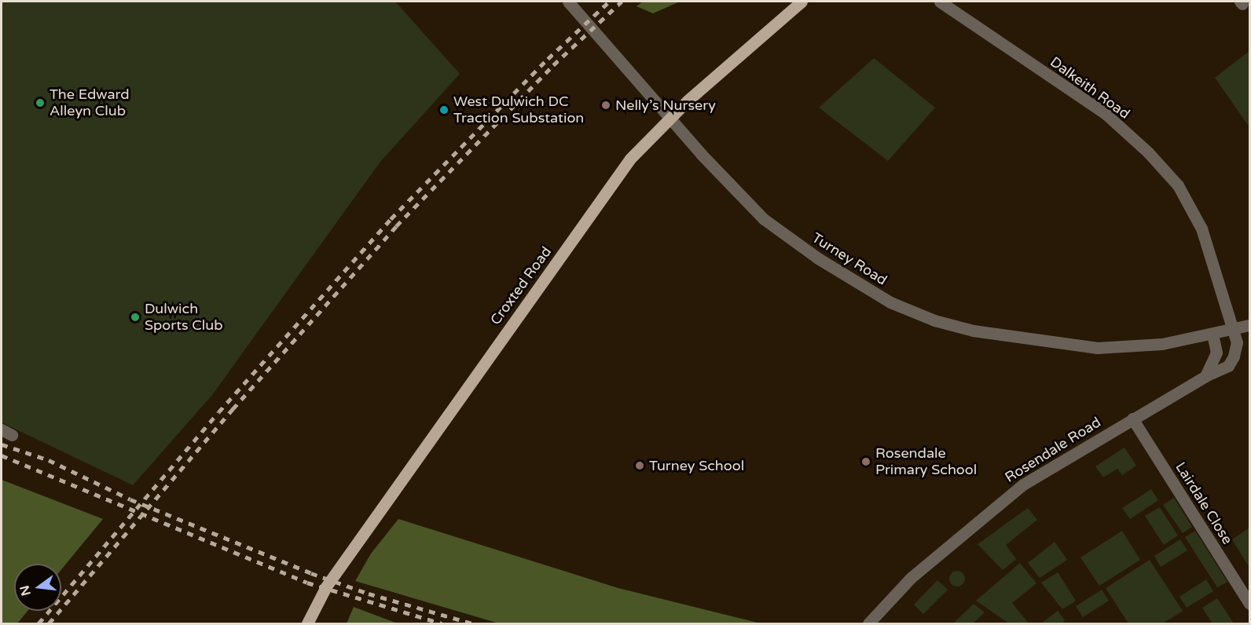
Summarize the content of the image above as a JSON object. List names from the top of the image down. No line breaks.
{"streets":{"main road":["Croxted Road"],"street":["Dalkeith Road","Turney Road","Rosendale Road","Lairdale Close"]},"crossings":[["Dalkeith Road","Rosendale Road"],["Turney Road","Croxted Road"],["Rosendale Road","Lairdale Close"]],"places":["The Edward Alleyn Club","Nelly’s Nursery","West Dulwich DC Traction Substation","Dulwich Sports Club","Rosendale Primary School","Turney School"],"north":"left"}
